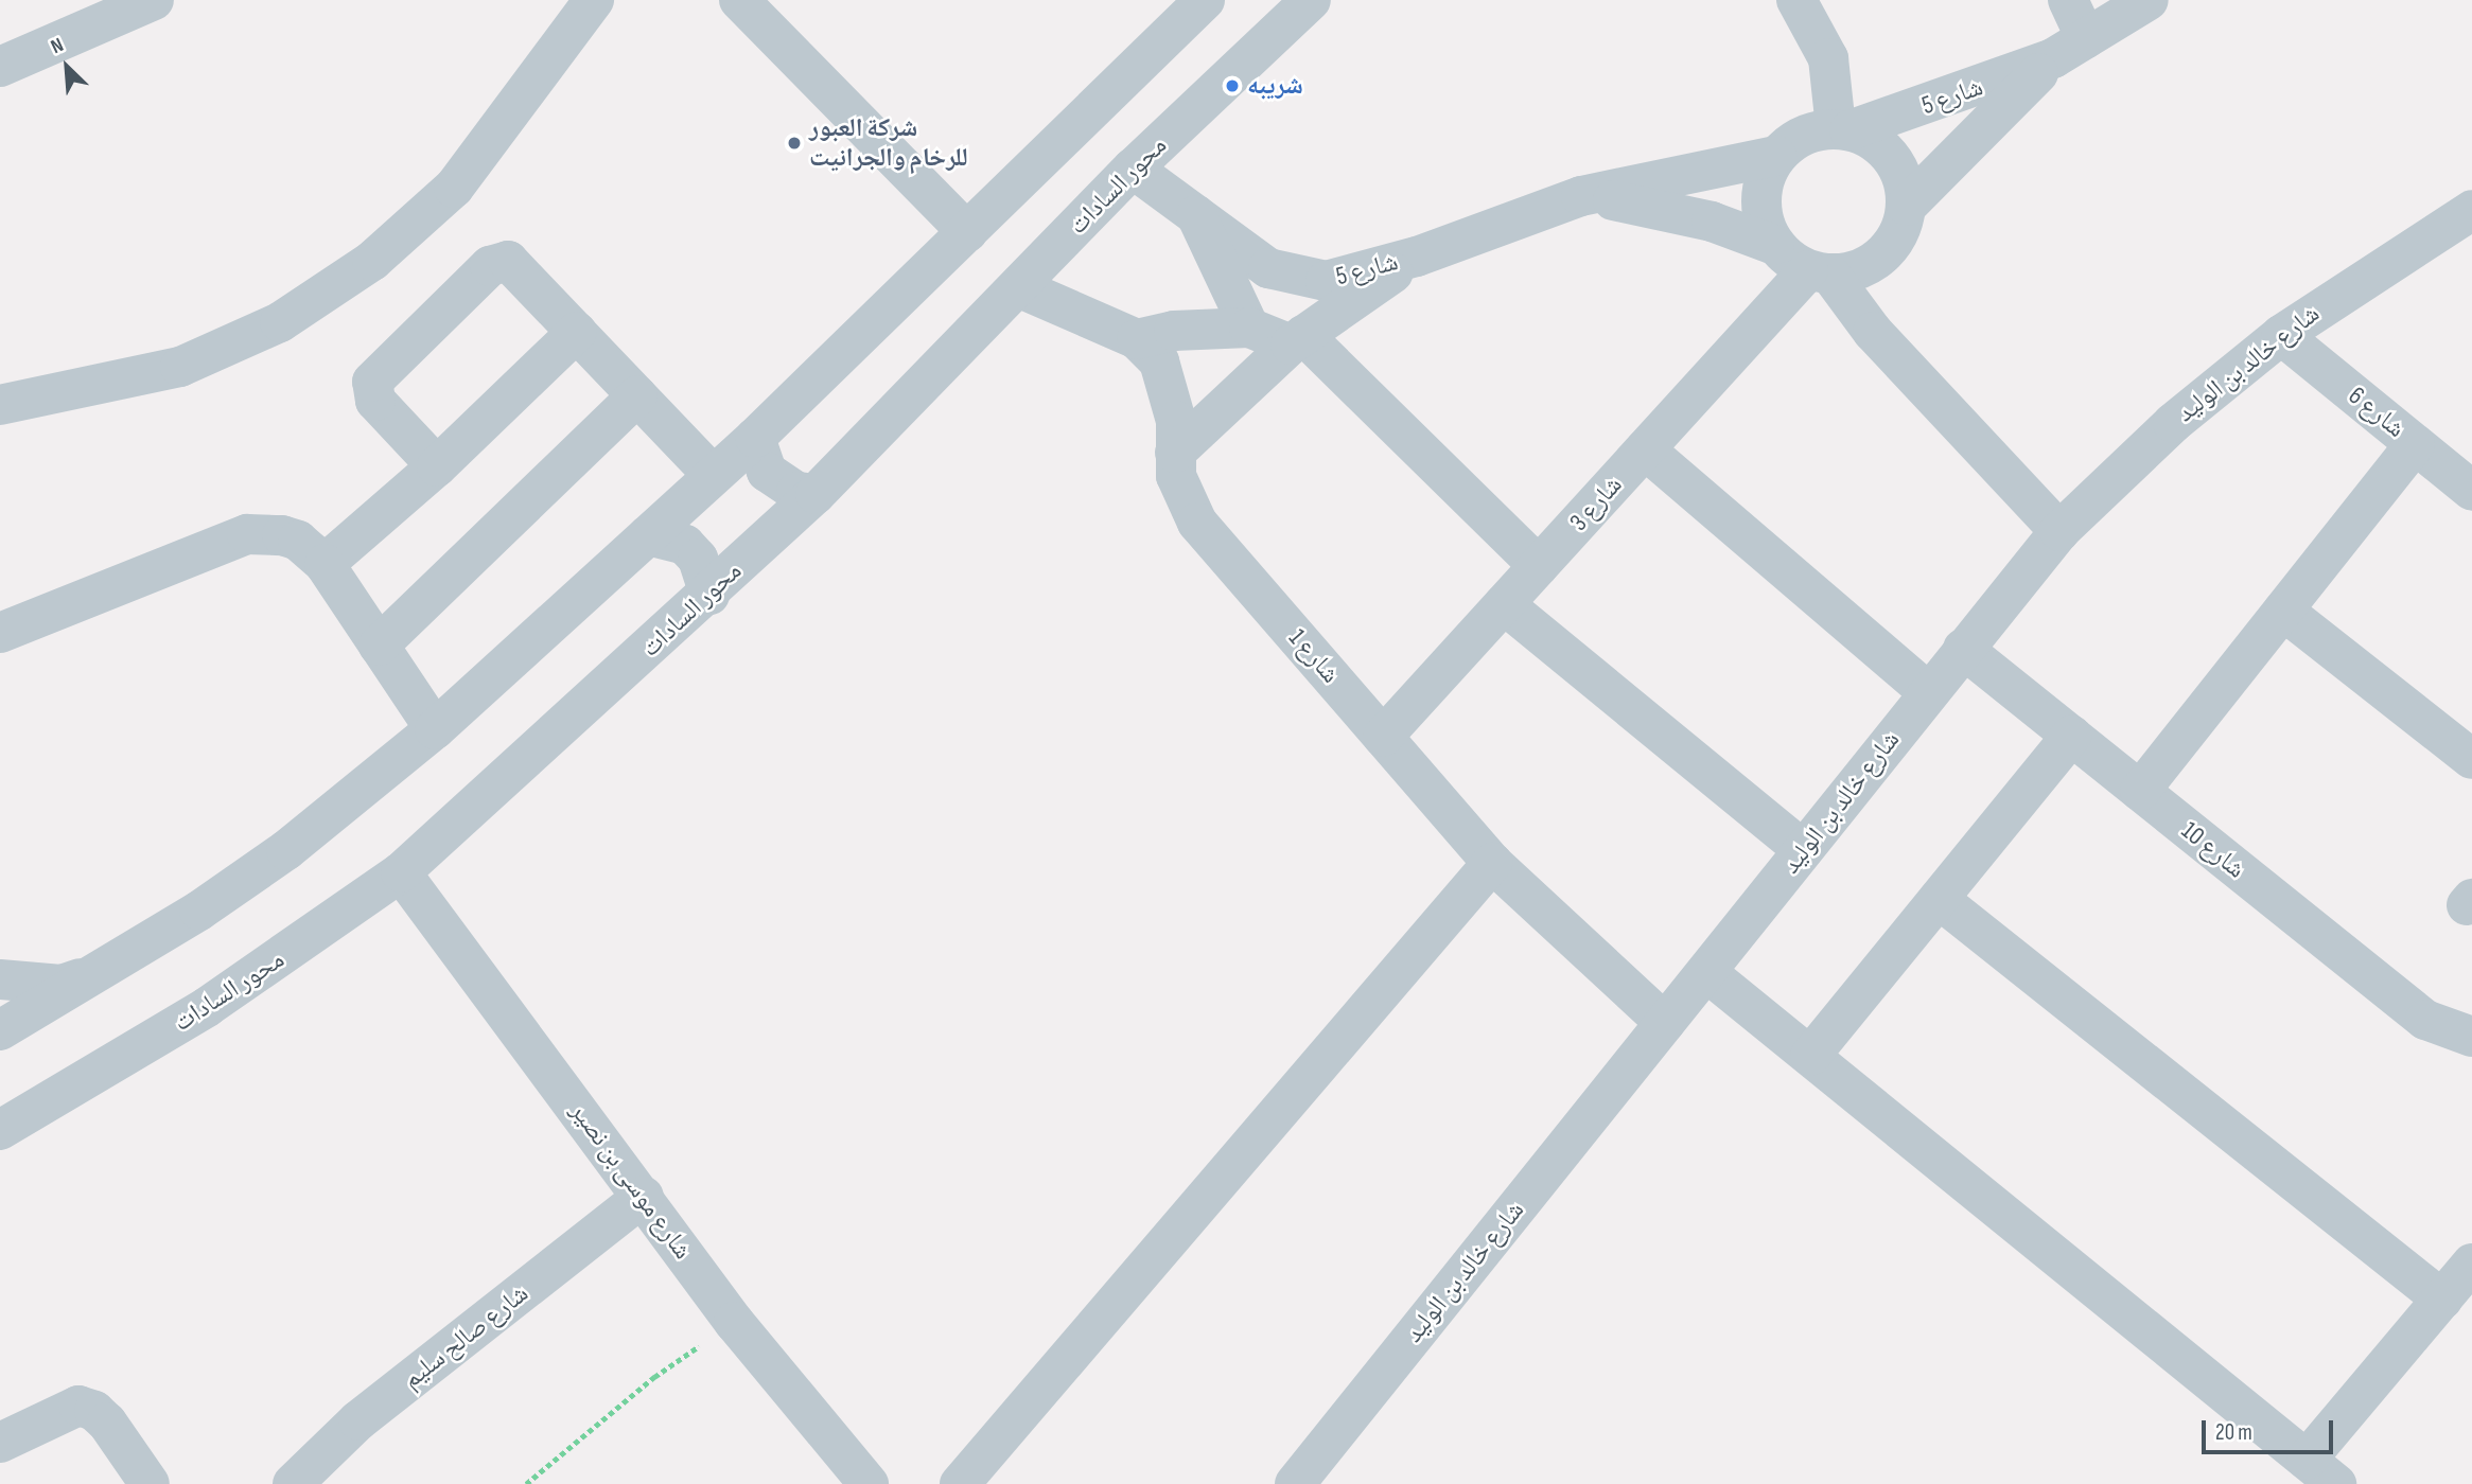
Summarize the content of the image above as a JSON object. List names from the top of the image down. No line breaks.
{"streets":{"street":["شارع 5","محور السادات","شارع خالد بن الوليد","شارع 6","شارع 3","شارع 1","شارع 10","شارع موسى بن نصير","شارع صالح سليم"]},"crossings":[["شارع 5","محور السادات"],["شارع 5","شارع 3"],["محور السادات","شارع 1"],["محور السادات","شارع موسى بن نصير"],["شارع خالد بن الوليد","شارع 6"],["شارع خالد بن الوليد","شارع 1"],["شارع خالد بن الوليد","شارع 10"],["شارع 3","شارع 1"],["شارع موسى بن نصير","شارع صالح سليم"]],"places":["شريبه","شركة العبور للرخام والجرانيت"],"scale_bar":"20 m","north":"top left"}
